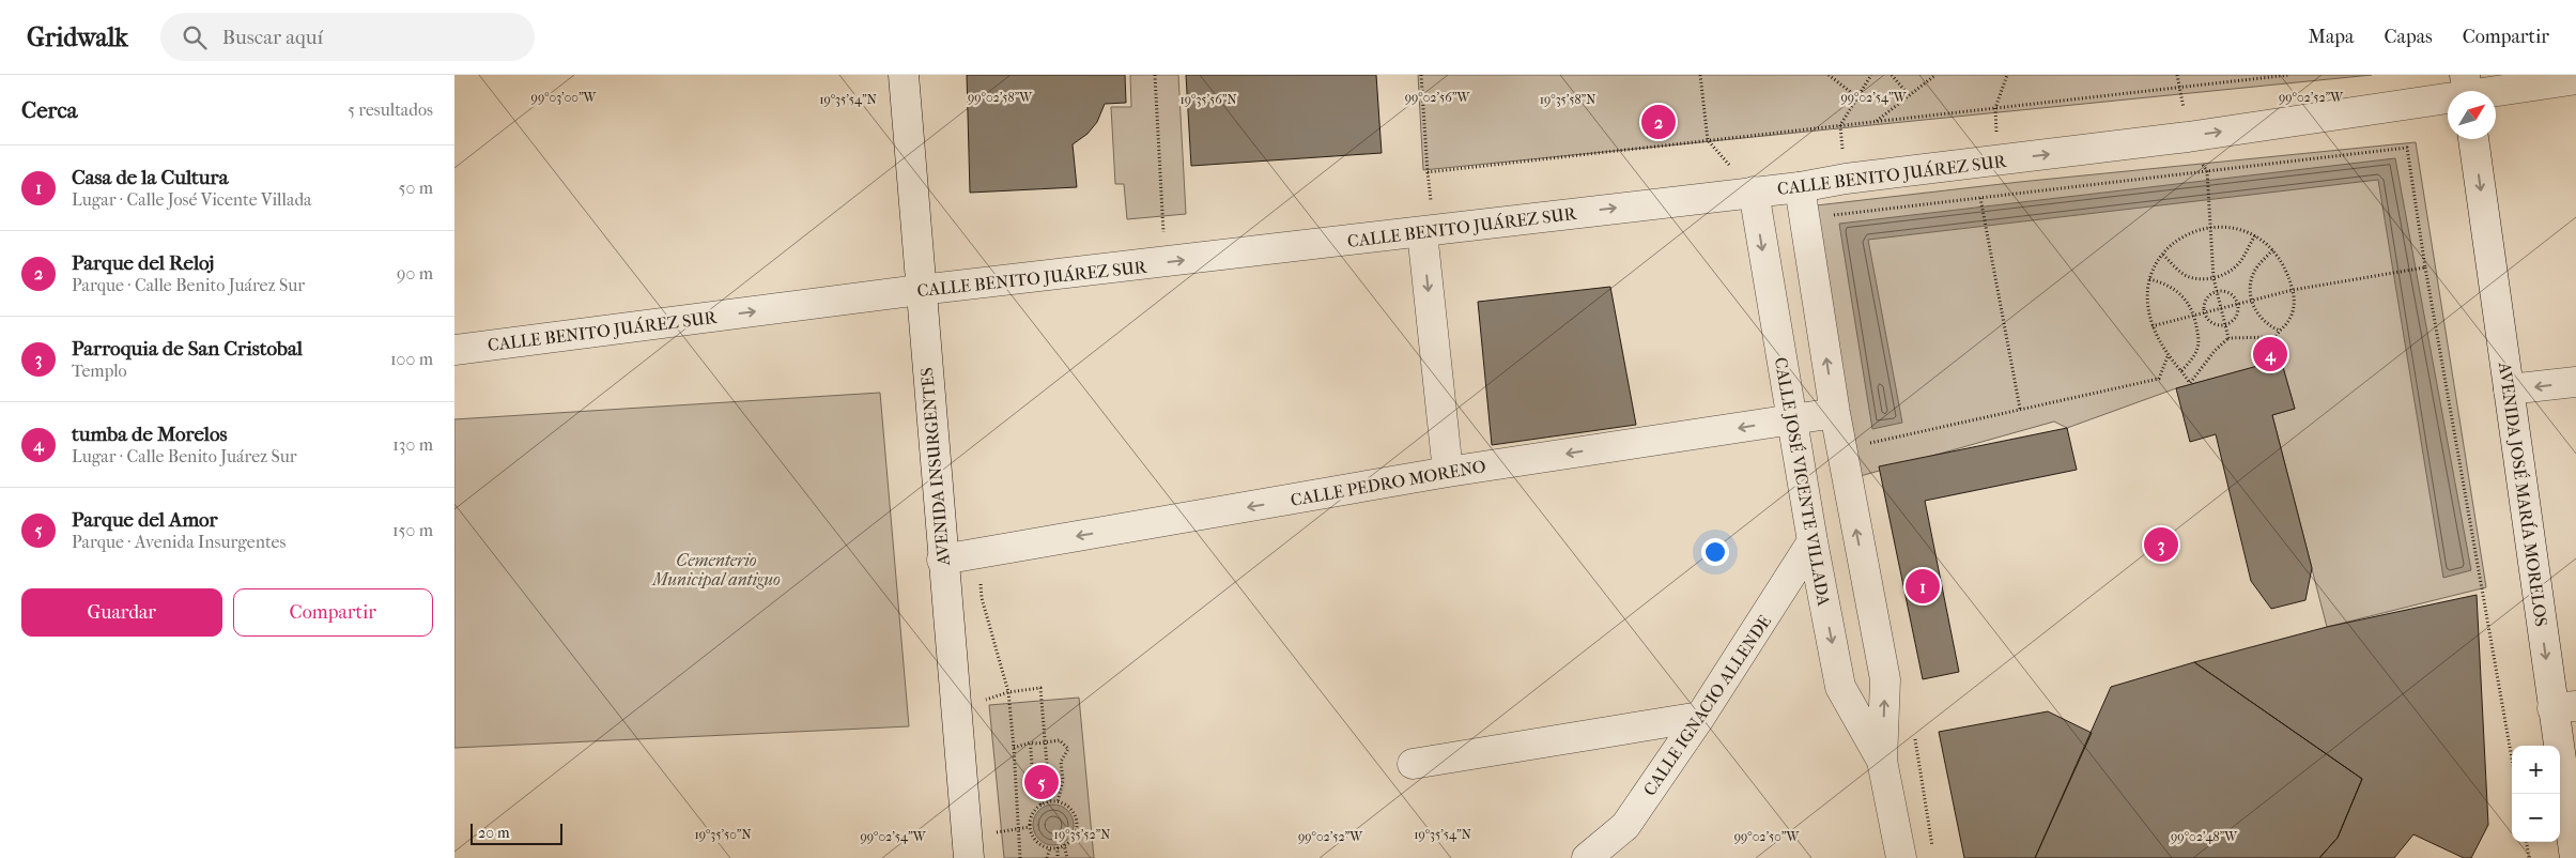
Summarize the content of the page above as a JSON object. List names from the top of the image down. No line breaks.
{"streets":{"street":["CALLE BENITO JUÁREZ SUR","AVENIDA INSURGENTES","CALLE JOSÉ VICENTE VILLADA","CALLE PEDRO MORENO","AVENIDA JOSÉ MARÍA MORELOS","CALLE IGNACIO ALLENDE"]},"crossings":[["CALLE BENITO JUÁREZ SUR","AVENIDA INSURGENTES"],["CALLE BENITO JUÁREZ SUR","CALLE JOSÉ VICENTE VILLADA"],["AVENIDA INSURGENTES","CALLE PEDRO MORENO"],["CALLE JOSÉ VICENTE VILLADA","CALLE PEDRO MORENO"],["CALLE JOSÉ VICENTE VILLADA","CALLE IGNACIO ALLENDE"]],"one_way":["CALLE BENITO JUÁREZ SUR","CALLE PEDRO MORENO","AVENIDA JOSÉ MARÍA MORELOS"],"parks":["Cementerio Municipal antiguo"],"scale_bar":"20 m","north":"top right","page":{"header":"Gridwalk","search":"Buscar aquí","nav":["Mapa","Capas","Compartir"],"heading":["Cerca","5 resultados"],"pins":["2","4","3","1","5"],"list":[{"mark":"1","name":"Casa de la Cultura","note":"Lugar · Calle José Vicente Villada","value":"50 m"},{"mark":"2","name":"Parque del Reloj","note":"Parque · Calle Benito Juárez Sur","value":"90 m"},{"mark":"3","name":"Parroquia de San Cristobal","note":"Templo","value":"100 m"},{"mark":"4","name":"tumba de Morelos","note":"Lugar · Calle Benito Juárez Sur","value":"130 m"},{"mark":"5","name":"Parque del Amor","note":"Parque · Avenida Insurgentes","value":"150 m"}],"buttons":["Guardar","Compartir"],"map_buttons":["+","−"],"scale":"20 m"},"coordinates":["99°03'00\"W","99°02'58\"W","99°02'56\"W","99°02'54\"W","99°02'52\"W","19°35'54\"N","19°35'56\"N","19°35'58\"N","19°35'50\"N","19°35'52\"N","99°02'50\"W","99°02'48\"W"]}
